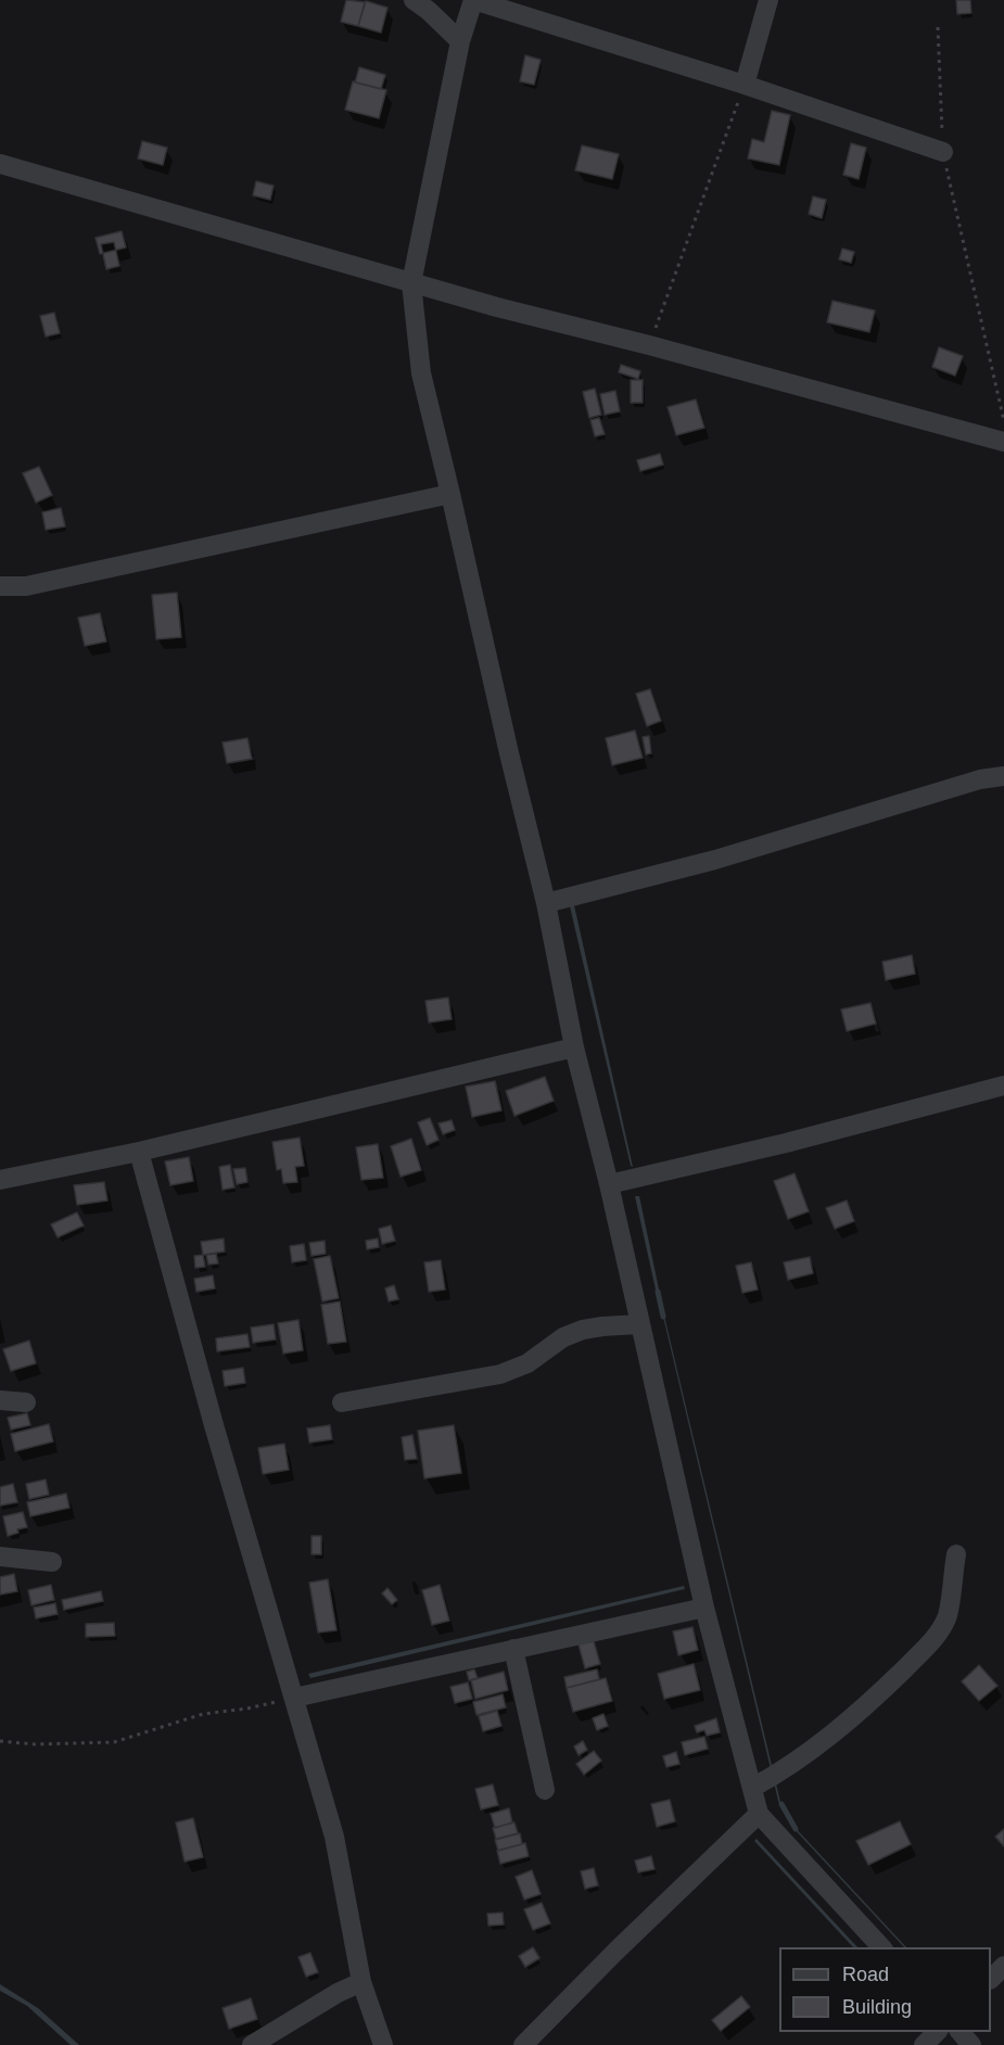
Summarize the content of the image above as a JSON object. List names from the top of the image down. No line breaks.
{"legend":["Road","Building"]}
